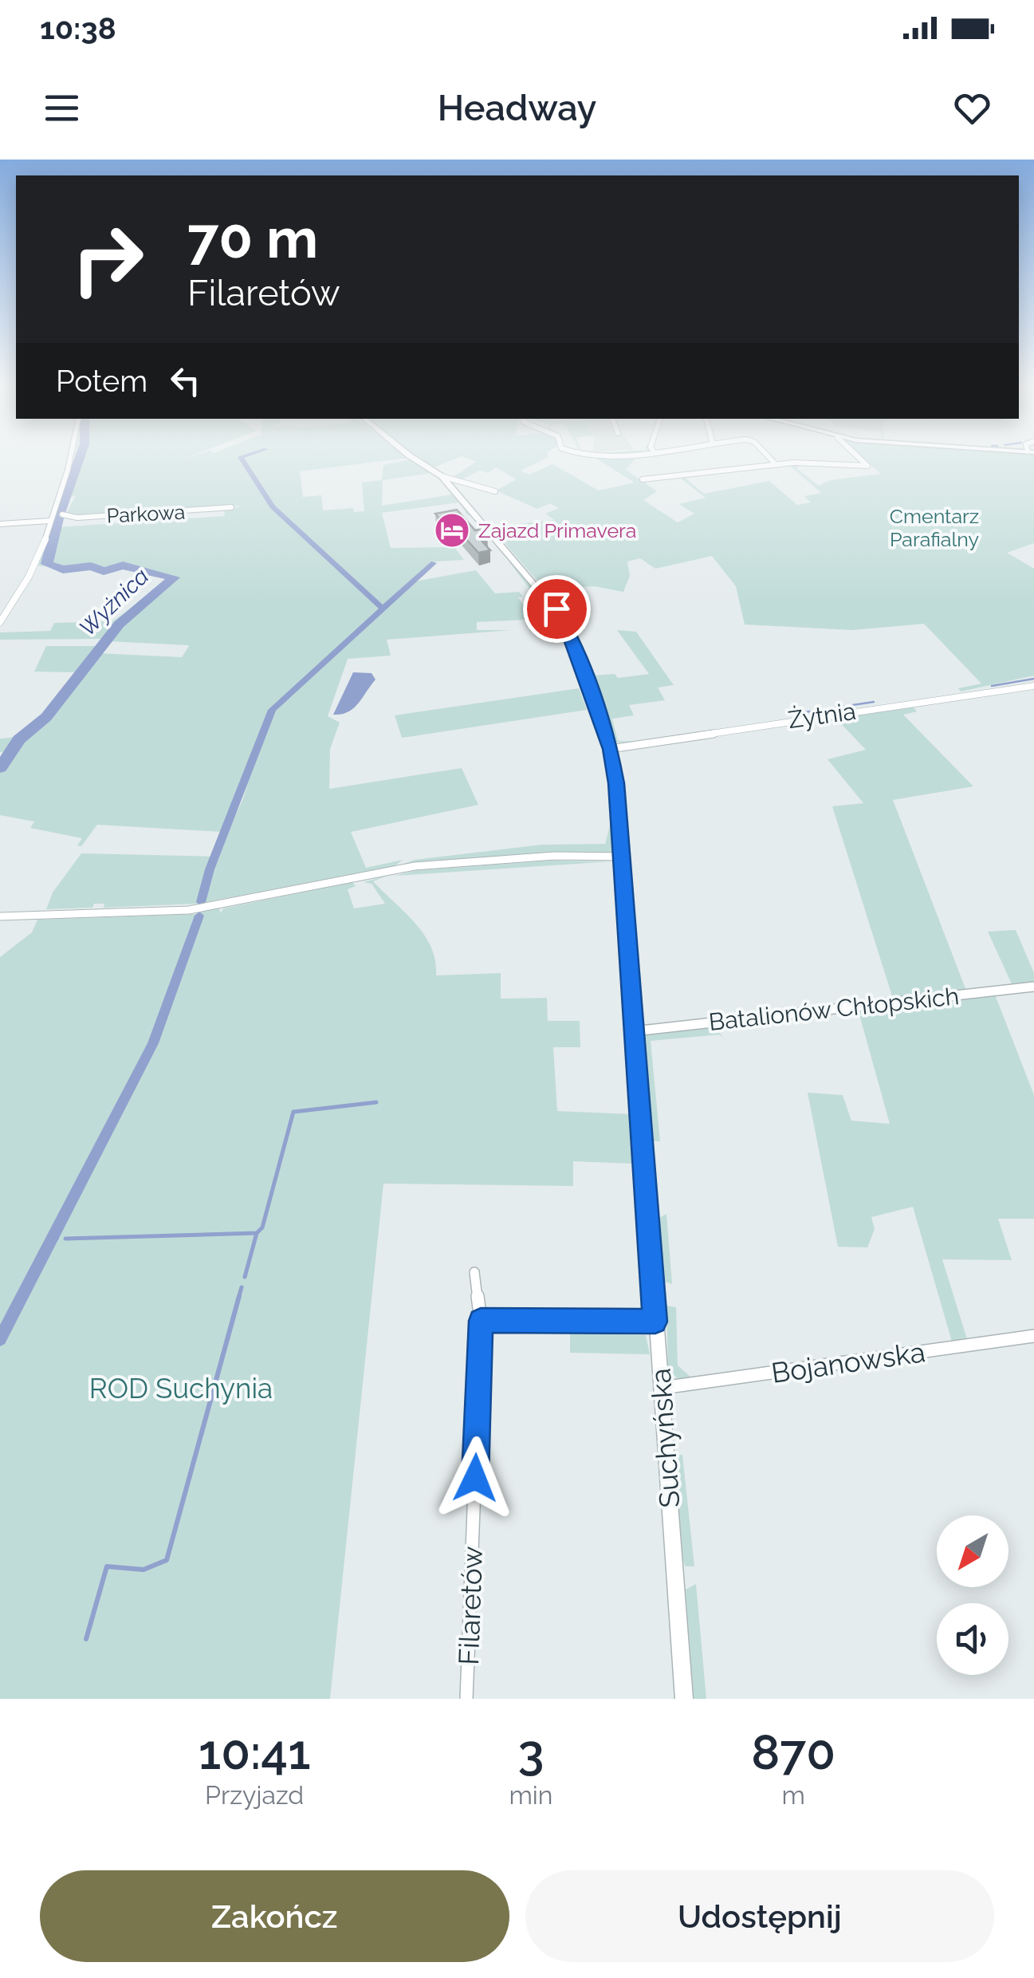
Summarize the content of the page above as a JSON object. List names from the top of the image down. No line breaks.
{"streets":{"street":["Parkowa","Żytnia","Batalionów Chłopskich","Bojanowska","Suchyńska","Filaretów"]},"crossings":[["Żytnia","Suchyńska"],["Batalionów Chłopskich","Suchyńska"],["Bojanowska","Suchyńska"]],"water":["Wyżnica"],"parks":["Cmentarz Parafialny","ROD Suchynia"],"places":{"hotel":["Zajazd Primavera"]},"north":"bottom left","page":{"status":"10:38","header":"Headway","turn":["70 m","Filaretów"],"then":"Potem","eta":["10:41","Przyjazd","3","min","870","m"],"buttons":["Zakończ","Udostępnij"]}}
